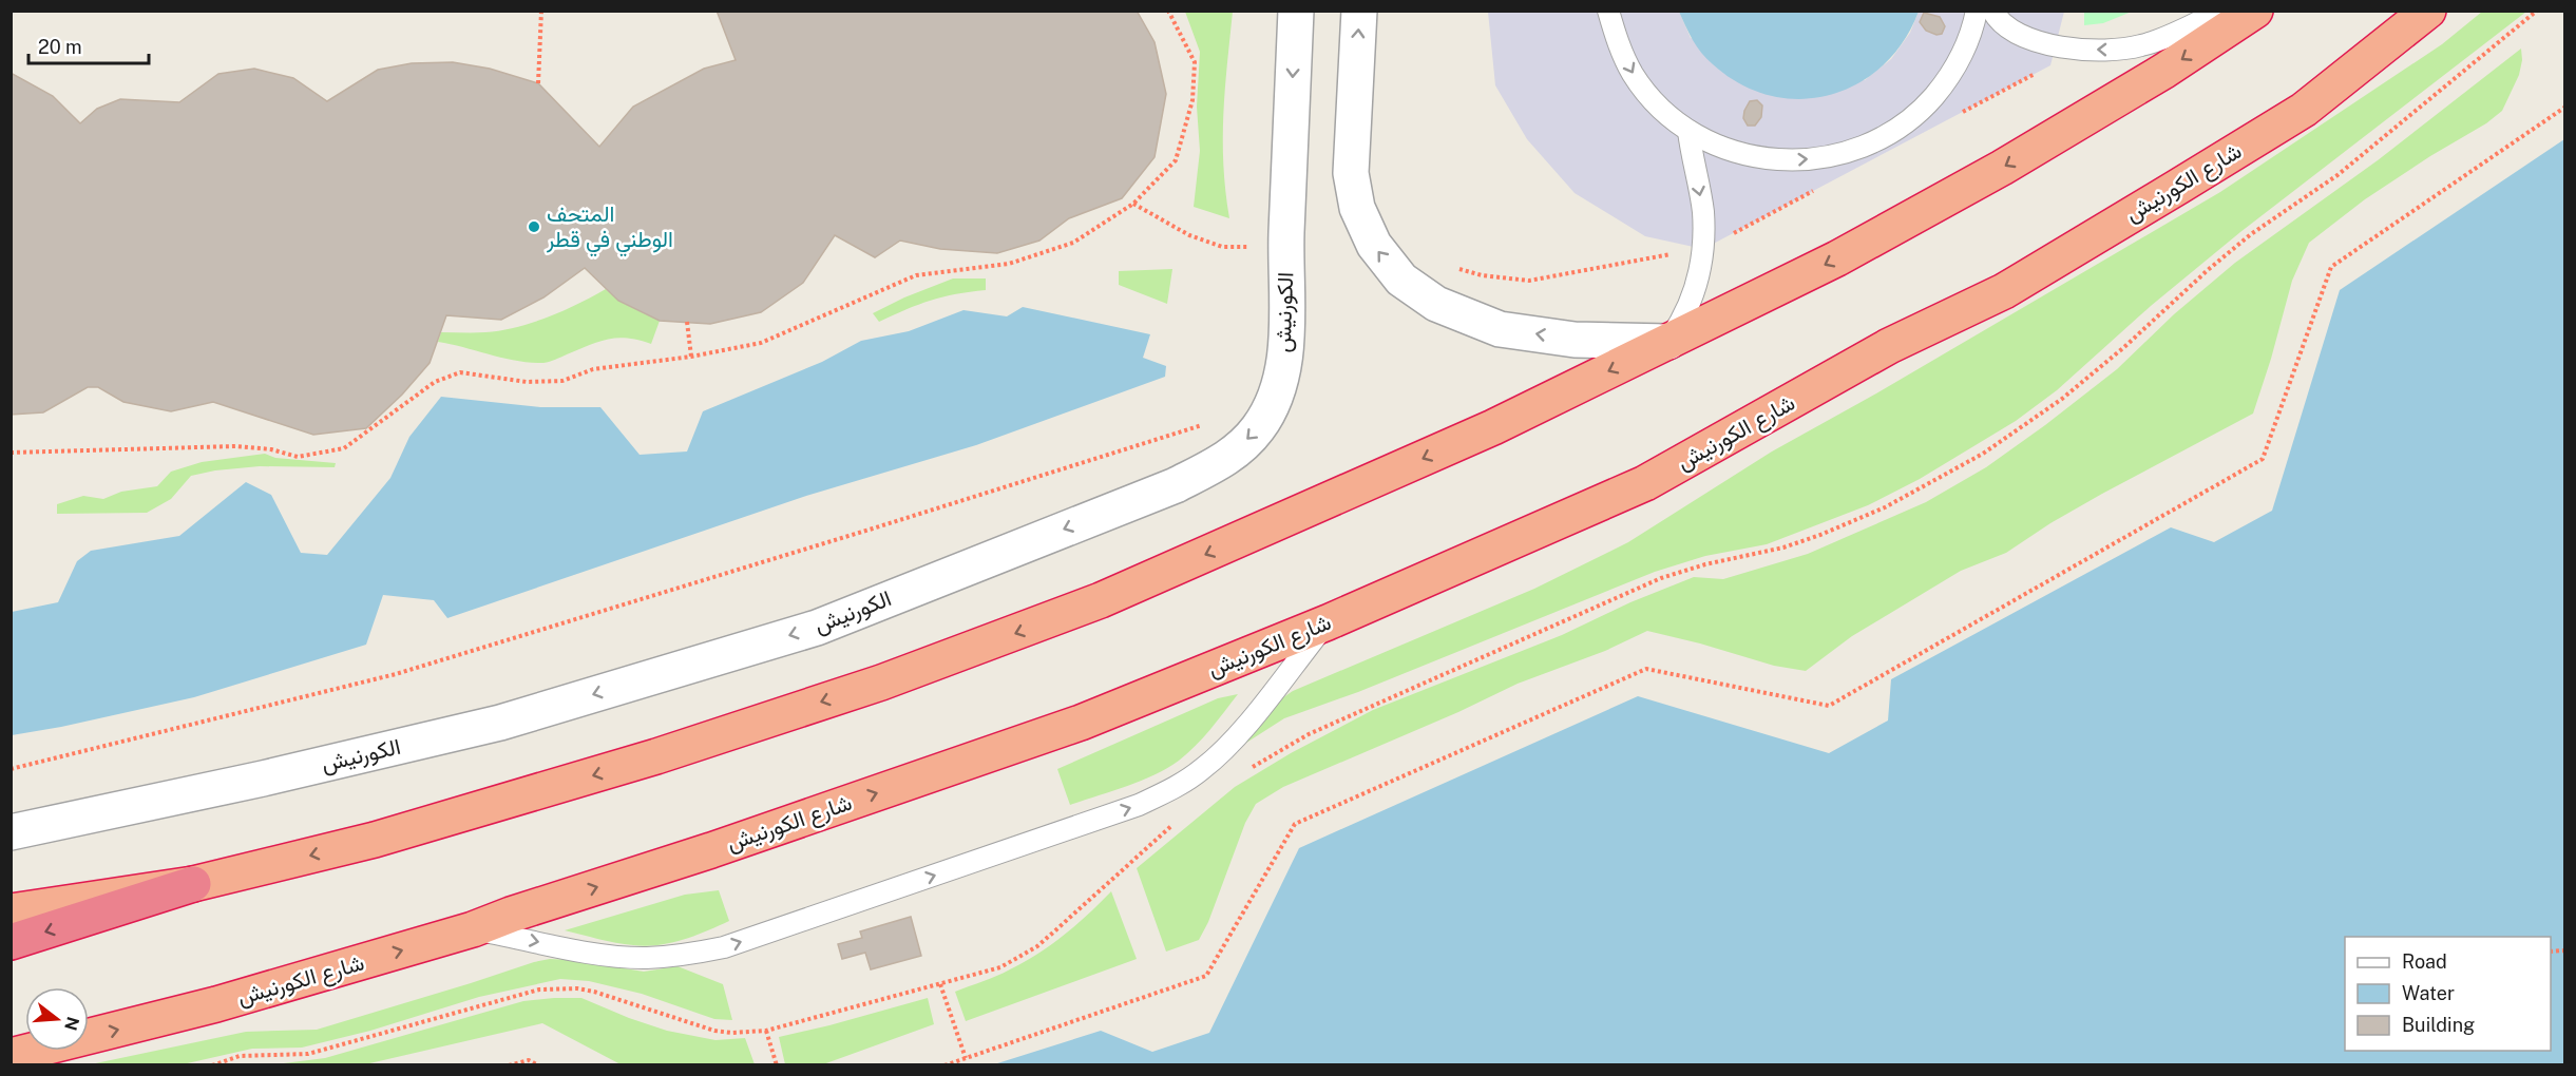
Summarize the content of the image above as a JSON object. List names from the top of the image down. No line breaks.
{"streets":{"highway":["شارع الكورنيش"],"street":["الكورنيش"]},"one_way":["الكورنيش"],"places":["المتحف الوطني في قطر"],"legend":["Road","Water","Building"],"scale_bar":"20 m","north":"right"}
